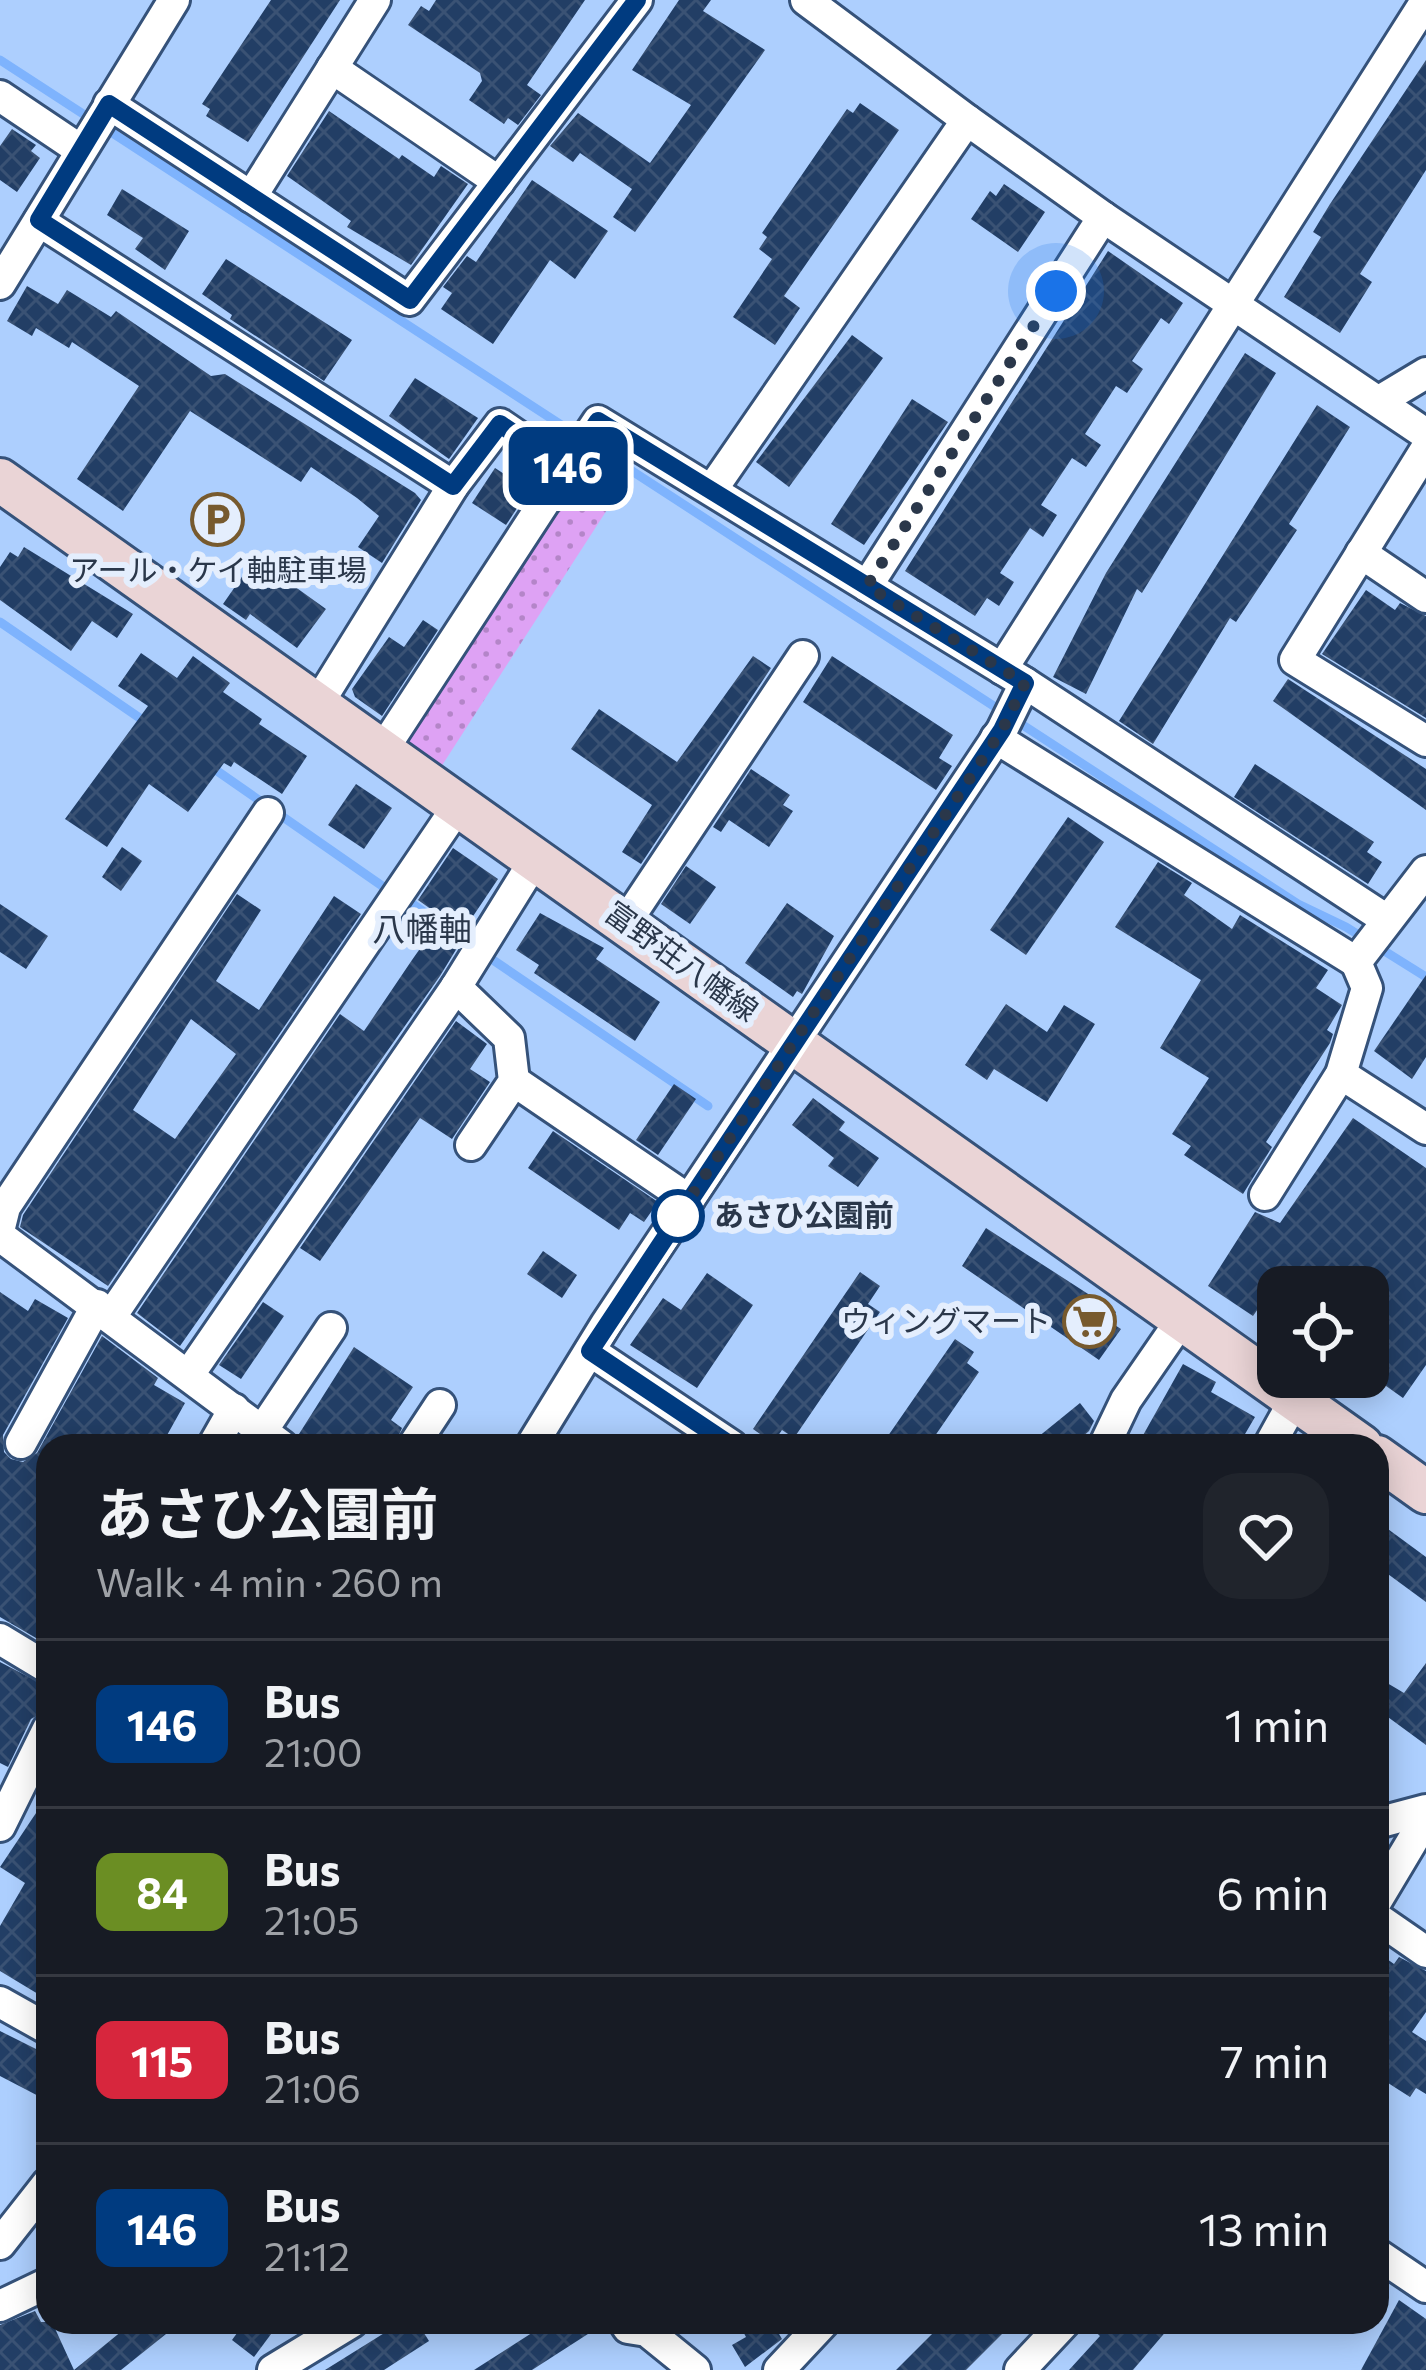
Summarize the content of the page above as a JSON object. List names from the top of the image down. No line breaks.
{"streets":{"main road":["富野荘八幡線"]},"districts":["八幡軸"],"places":{"parking":["アール・ケイ軸駐車場"],"other":["あさひ公園前"],"supermarket":["ウィングマート"]},"lines":["bus line 146"],"page":{"on_map":"146","heading":["あさひ公園前","Walk · 4 min · 260 m"],"list":[{"mark":"146","name":"Bus","note":"21:00","value":"1 min"},{"mark":"84","name":"Bus","note":"21:05","value":"6 min"},{"mark":"115","name":"Bus","note":"21:06","value":"7 min"},{"mark":"146","name":"Bus","note":"21:12","value":"13 min"}]}}
